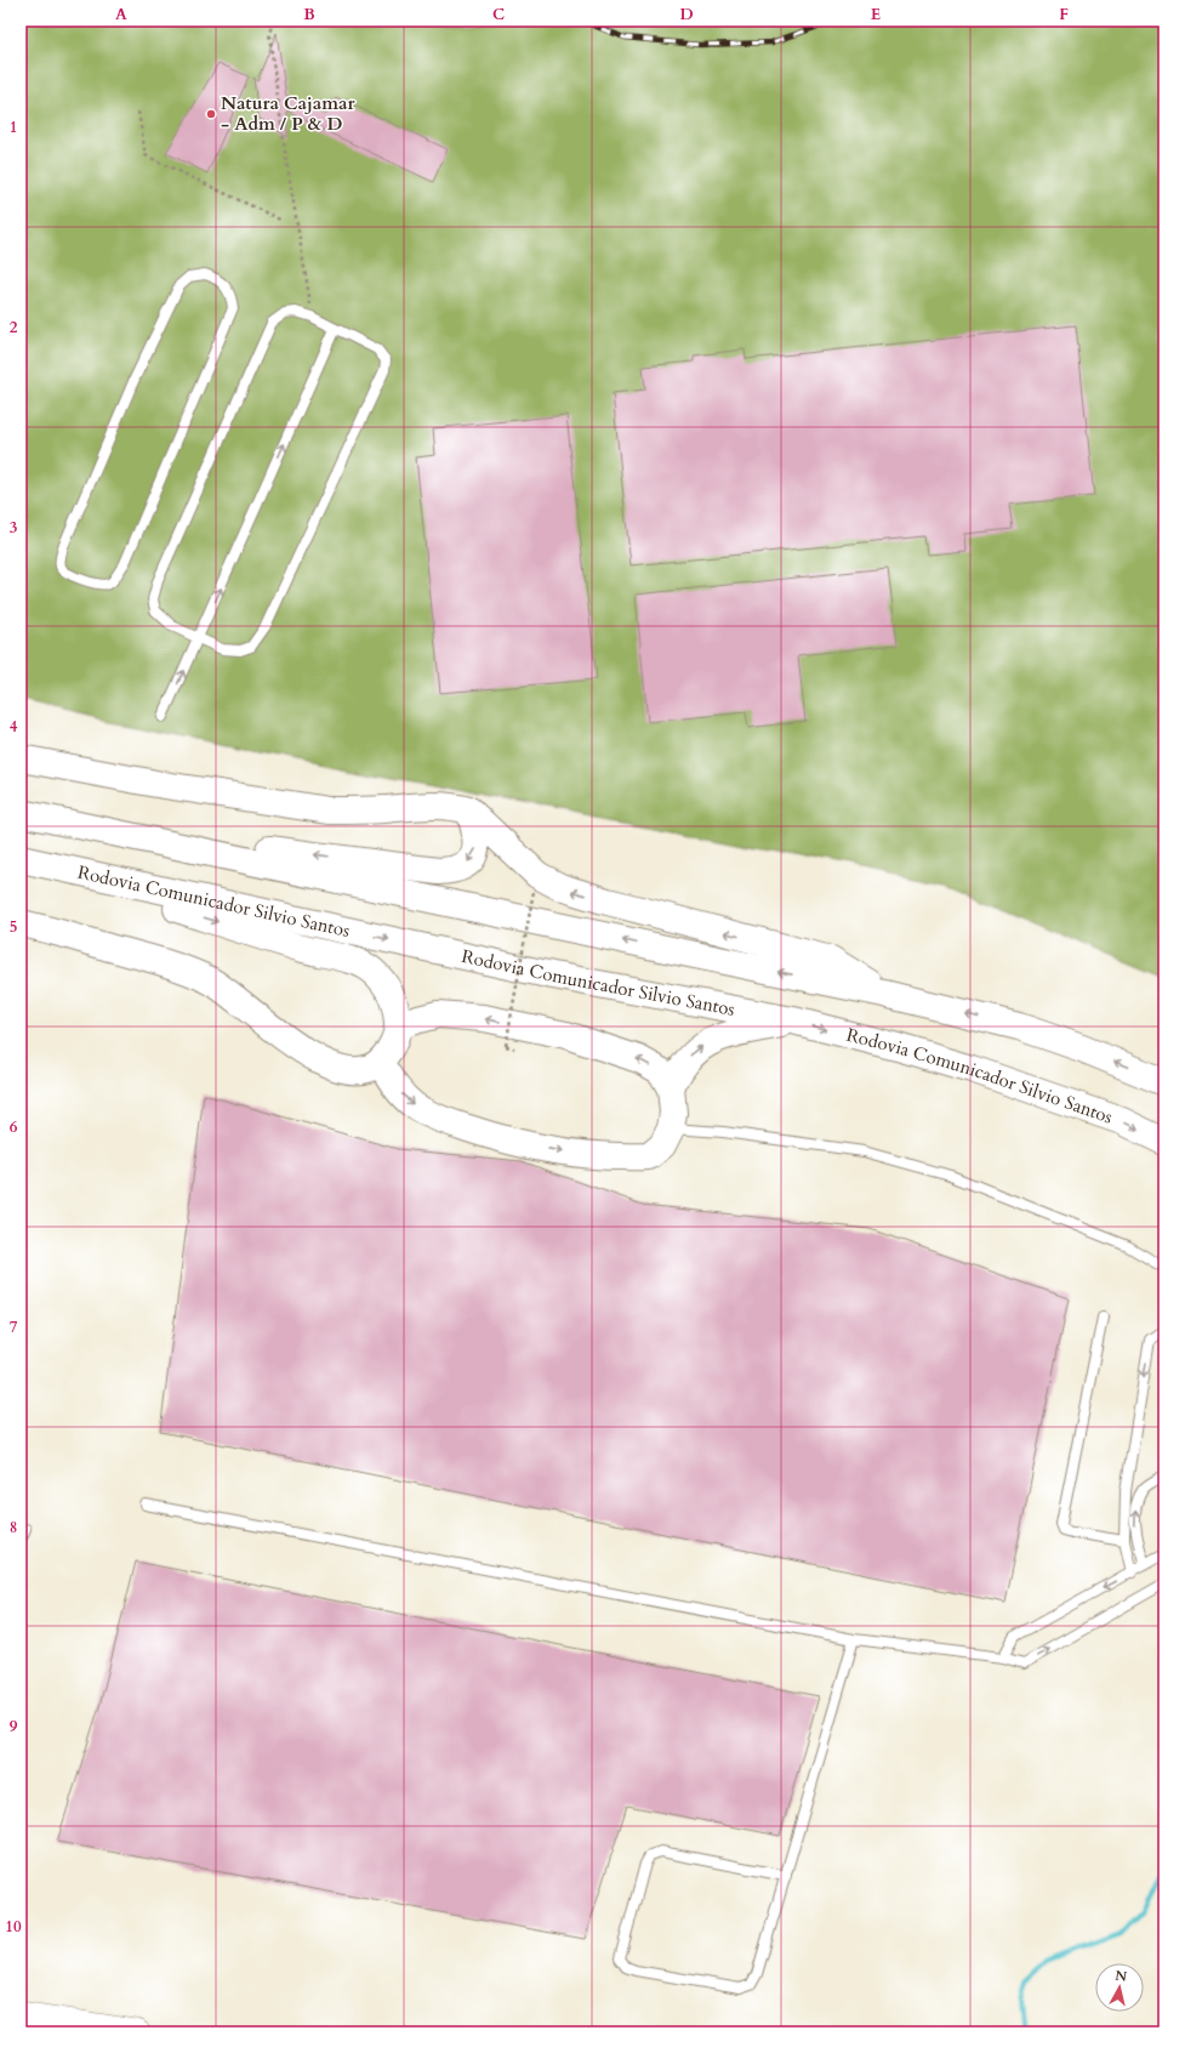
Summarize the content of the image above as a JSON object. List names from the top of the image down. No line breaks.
{"streets":{"highway":["Rodovia Comunicador Silvio Santos"]},"places":["Natura Cajamar - Adm / P & D"],"north":"top","grid":{"columns":["A","B","C","D","E","F"],"rows":["1","2","3","4","5","6","7","8","9","10"]}}
